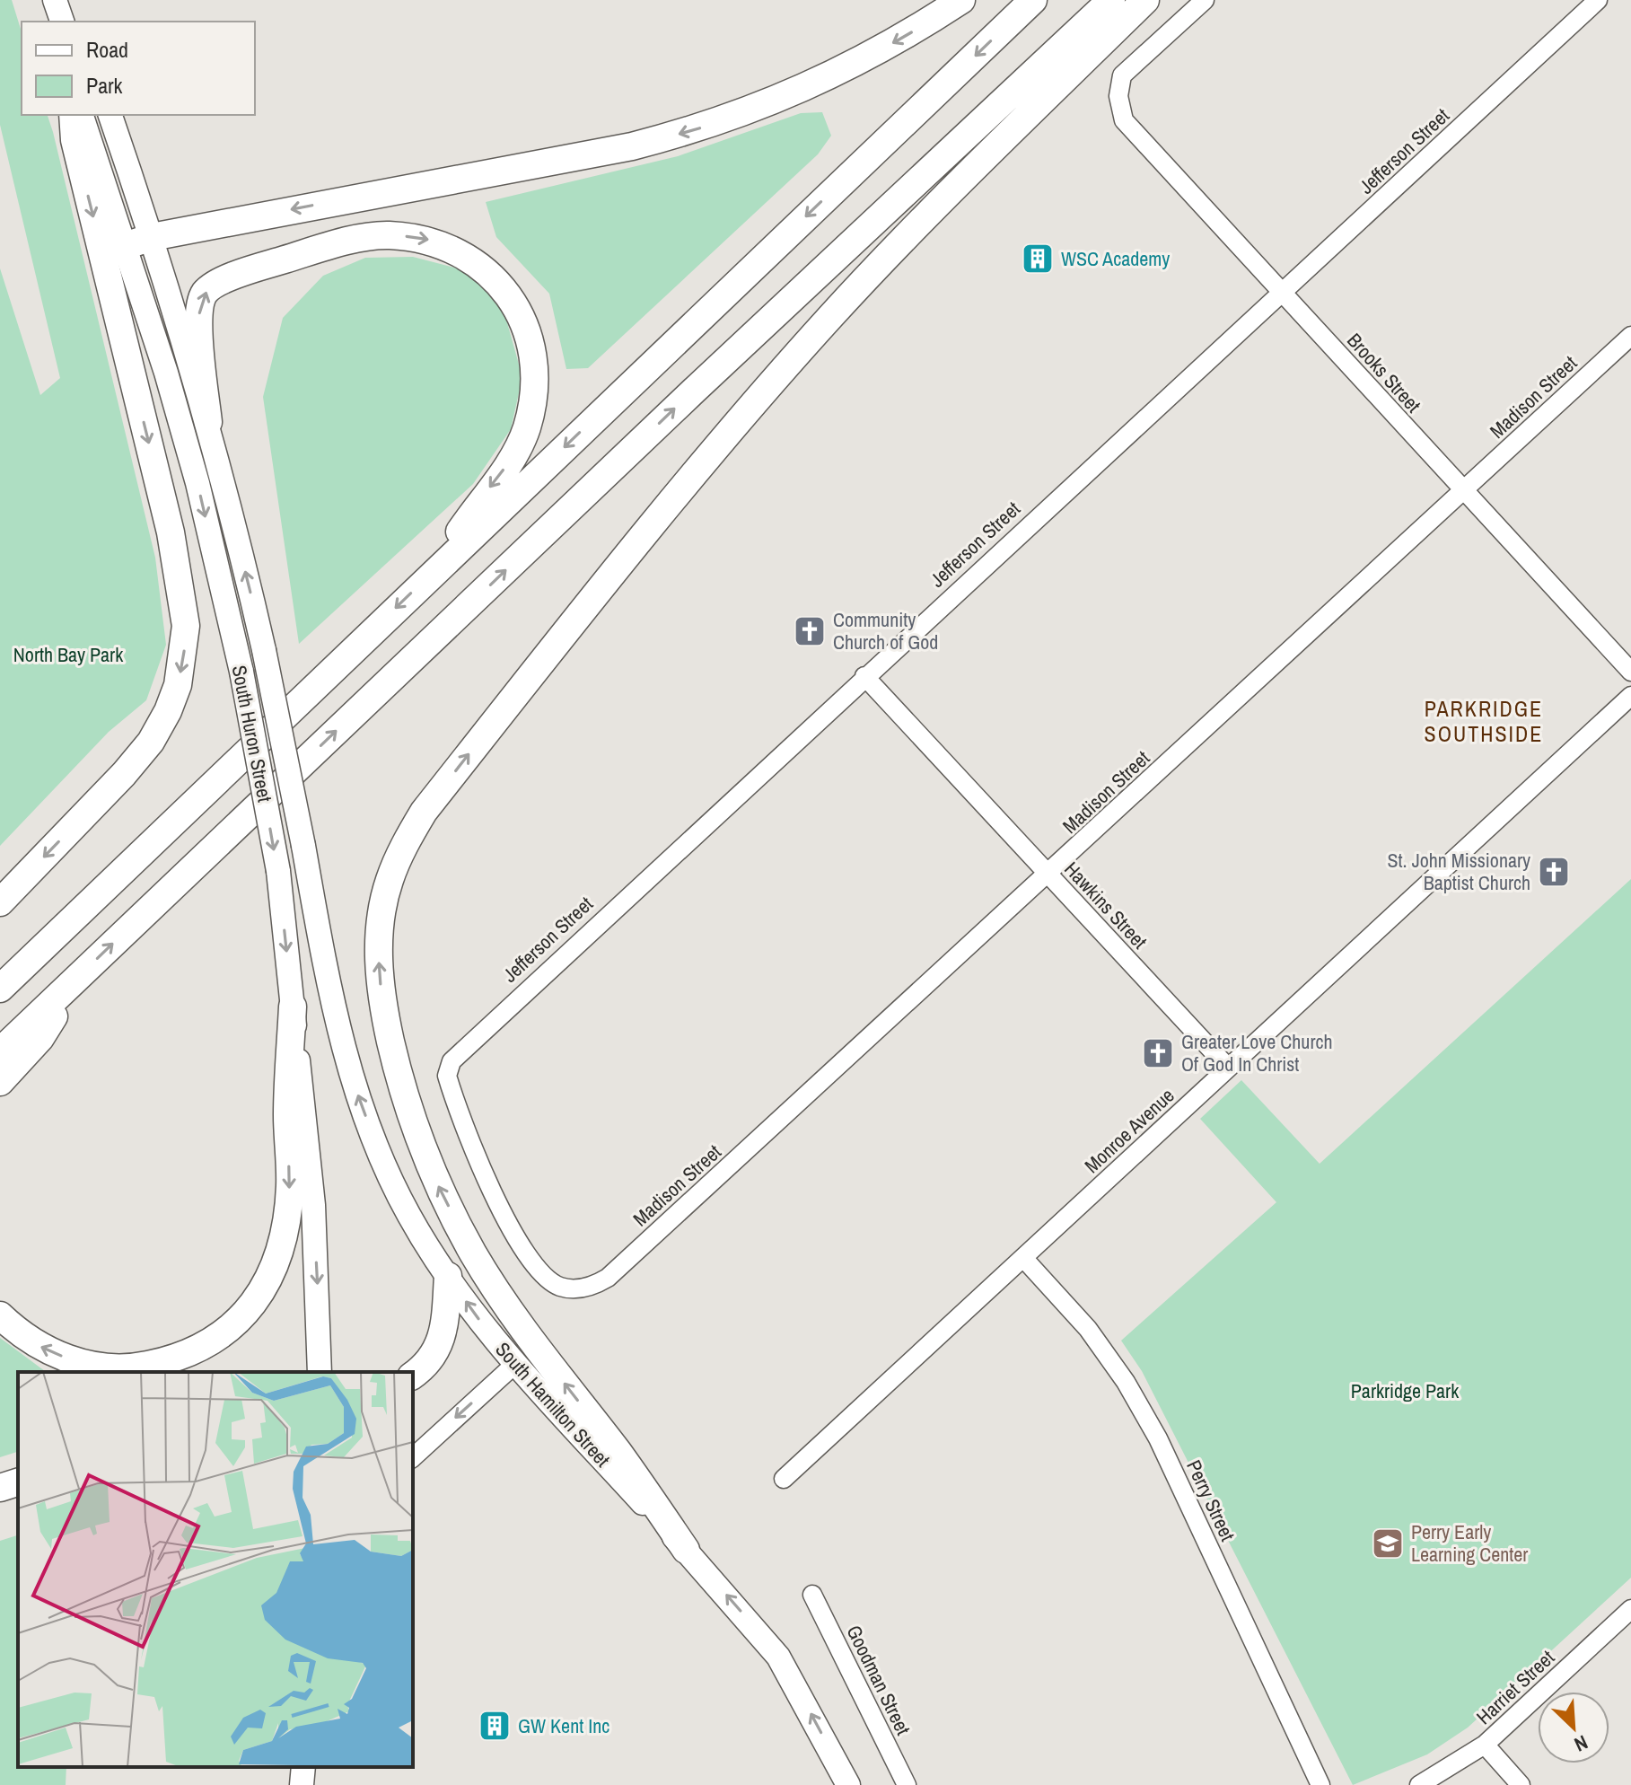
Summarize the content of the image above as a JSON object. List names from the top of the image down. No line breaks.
{"streets":{"main road":["South Huron Street","South Hamilton Street"],"street":["Jefferson Street","Brooks Street","Madison Street","Hawkins Street","Monroe Avenue","Perry Street","Goodman Street","Harriet Street"]},"crossings":[["Jefferson Street","Brooks Street"],["Jefferson Street","Madison Street"],["Jefferson Street","Hawkins Street"],["Brooks Street","Madison Street"],["Madison Street","Hawkins Street"],["South Huron Street","South Hamilton Street"],["Hawkins Street","Monroe Avenue"],["Monroe Avenue","Perry Street"]],"one_way":["South Hamilton Street"],"districts":["PARKRIDGE SOUTHSIDE"],"parks":["North Bay Park","Parkridge Park"],"places":{"building":["WSC Academy","GW Kent Inc"],"church":["Community Church of God","St. John Missionary Baptist Church","Greater Love Church Of God In Christ"],"school or university":["Perry Early Learning Center"]},"legend":["Road","Park"],"north":"bottom right"}
